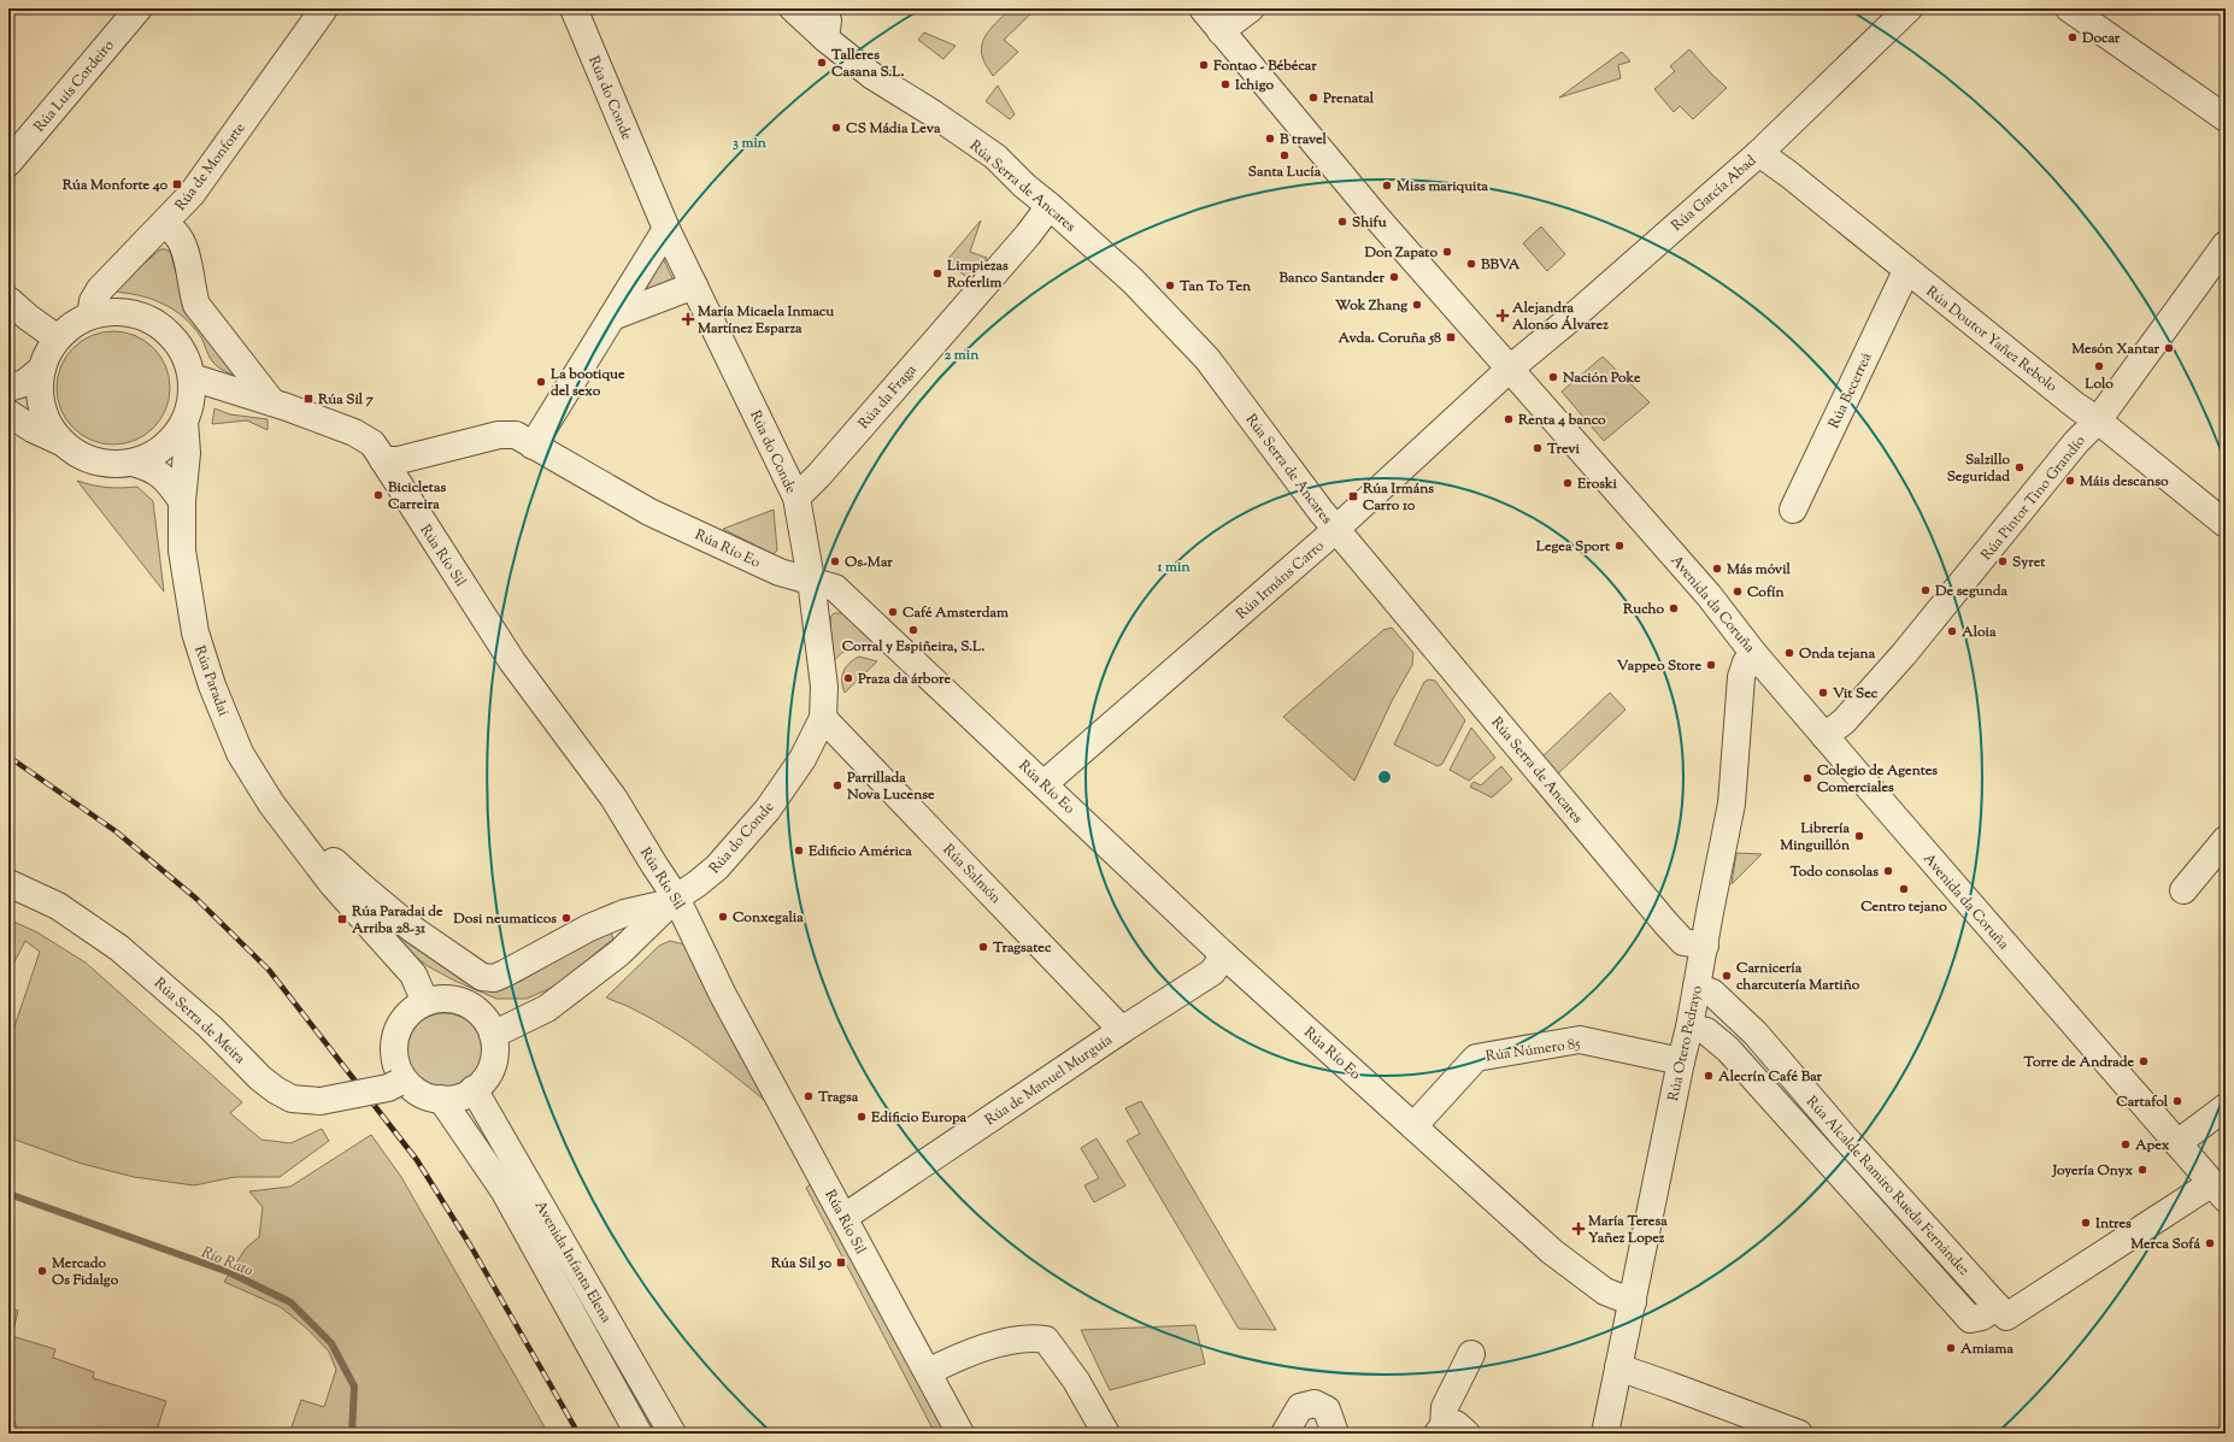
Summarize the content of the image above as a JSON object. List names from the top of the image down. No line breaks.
{"streets":{"street":["Rúa Luís Cordeiro","Rúa do Conde","Rúa de Monforte","Rúa Serra de Ancares","Rúa García Abad","Rúa Doutor Yañez Rebolo","Rúa Becerreá","Rúa da Fraga","Rúa Pintor Tino Grandío","Rúa Río Eo","Rúa Río Sil","Rúa Irmáns Carro","Avenida da Coruña","Rúa Paradai","Rúa Salmón","Rúa Serra de Meira","Rúa Otero Pedrayo","Rúa Número 85","Rúa de Manuel Murguía","Rúa Alcalde Ramiro Rueda Fernández","Avenida Infanta Elena"]},"crossings":[["Rúa do Conde","Rúa da Fraga"],["Rúa do Conde","Rúa Río Eo"],["Rúa do Conde","Rúa Río Sil"],["Rúa do Conde","Rúa Paradai"],["Rúa do Conde","Rúa Salmón"],["Rúa do Conde","Rúa Serra de Meira"],["Rúa do Conde","Avenida Infanta Elena"],["Rúa de Monforte","Rúa Río Sil"],["Rúa de Monforte","Rúa Paradai"],["Rúa Serra de Ancares","Rúa da Fraga"],["Rúa Serra de Ancares","Rúa Irmáns Carro"],["Rúa Serra de Ancares","Rúa Otero Pedrayo"],["Rúa García Abad","Rúa Doutor Yañez Rebolo"],["Rúa García Abad","Rúa Irmáns Carro"],["Rúa García Abad","Avenida da Coruña"],["Rúa Doutor Yañez Rebolo","Rúa Becerreá"],["Rúa Doutor Yañez Rebolo","Rúa Pintor Tino Grandío"],["Rúa Pintor Tino Grandío","Avenida da Coruña"],["Rúa Río Eo","Rúa Río Sil"],["Rúa Río Eo","Rúa Irmáns Carro"],["Rúa Río Eo","Rúa Otero Pedrayo"],["Rúa Río Eo","Rúa Número 85"],["Rúa Río Eo","Rúa de Manuel Murguía"],["Rúa Río Sil","Rúa Paradai"],["Rúa Río Sil","Rúa de Manuel Murguía"],["Rúa Irmáns Carro","Avenida da Coruña"],["Avenida da Coruña","Rúa Otero Pedrayo"],["Rúa Paradai","Rúa Serra de Meira"],["Rúa Paradai","Avenida Infanta Elena"],["Rúa Salmón","Rúa de Manuel Murguía"],["Rúa Serra de Meira","Avenida Infanta Elena"],["Rúa Otero Pedrayo","Rúa Número 85"],["Rúa Otero Pedrayo","Rúa Alcalde Ramiro Rueda Fernández"]],"water":["Río Rato"],"places":{"other":["Docar","Talleres Casana S.L.","Fontao - Bébécar","Ichigo","Prenatal","CS Mádia Leva","B travel","Santa Lucía","Miss mariquita","Shifu","Don Zapato","BBVA","Limpiezas Roferlim","Banco Santander","Tan To Ten","Wok Zhang","Mesón Xantar","Lolo","Nación Poke","La bootique del sexo","Renta 4 banco","Trevi","Salzillo Seguridad","Máis descanso","Eroski","Bicicletas Carreira","Legea Sport","Os-Mar","Syret","Más móvil","De segunda","Cofín","Rucho","Café Amsterdam","Corral y Espiñeira, S.L.","Aloia","Onda tejana","Vappeo Store","Praza da árbore","Vit Sec","Colegio de Agentes Comerciales","Parrillada Nova Lucense","Librería Minguillón","Edificio América","Todo consolas","Centro tejano","Conxegalia","Dosi neumaticos","Tragsatec","Carnicería charcutería Martiño","Torre de Andrade","Alecrín Café Bar","Tragsa","Cartafol","Edificio Europa","Apex","Joyería Onyx","Intres","Merca Sofá","Mercado Os Fidalgo","Amiama"],"transit":["Rúa Monforte 40","Avda. Coruña 58","Rúa Sil 7","Rúa Irmáns Carro 10","Rúa Paradai de Arriba 28-31","Rúa Sil 50"],"health":["Alejandra Alonso Álvarez","María Micaela Inmacu Martínez Esparza","María Teresa Yañez Lopez"]},"rings":["3 min","2 min","1 min"]}
